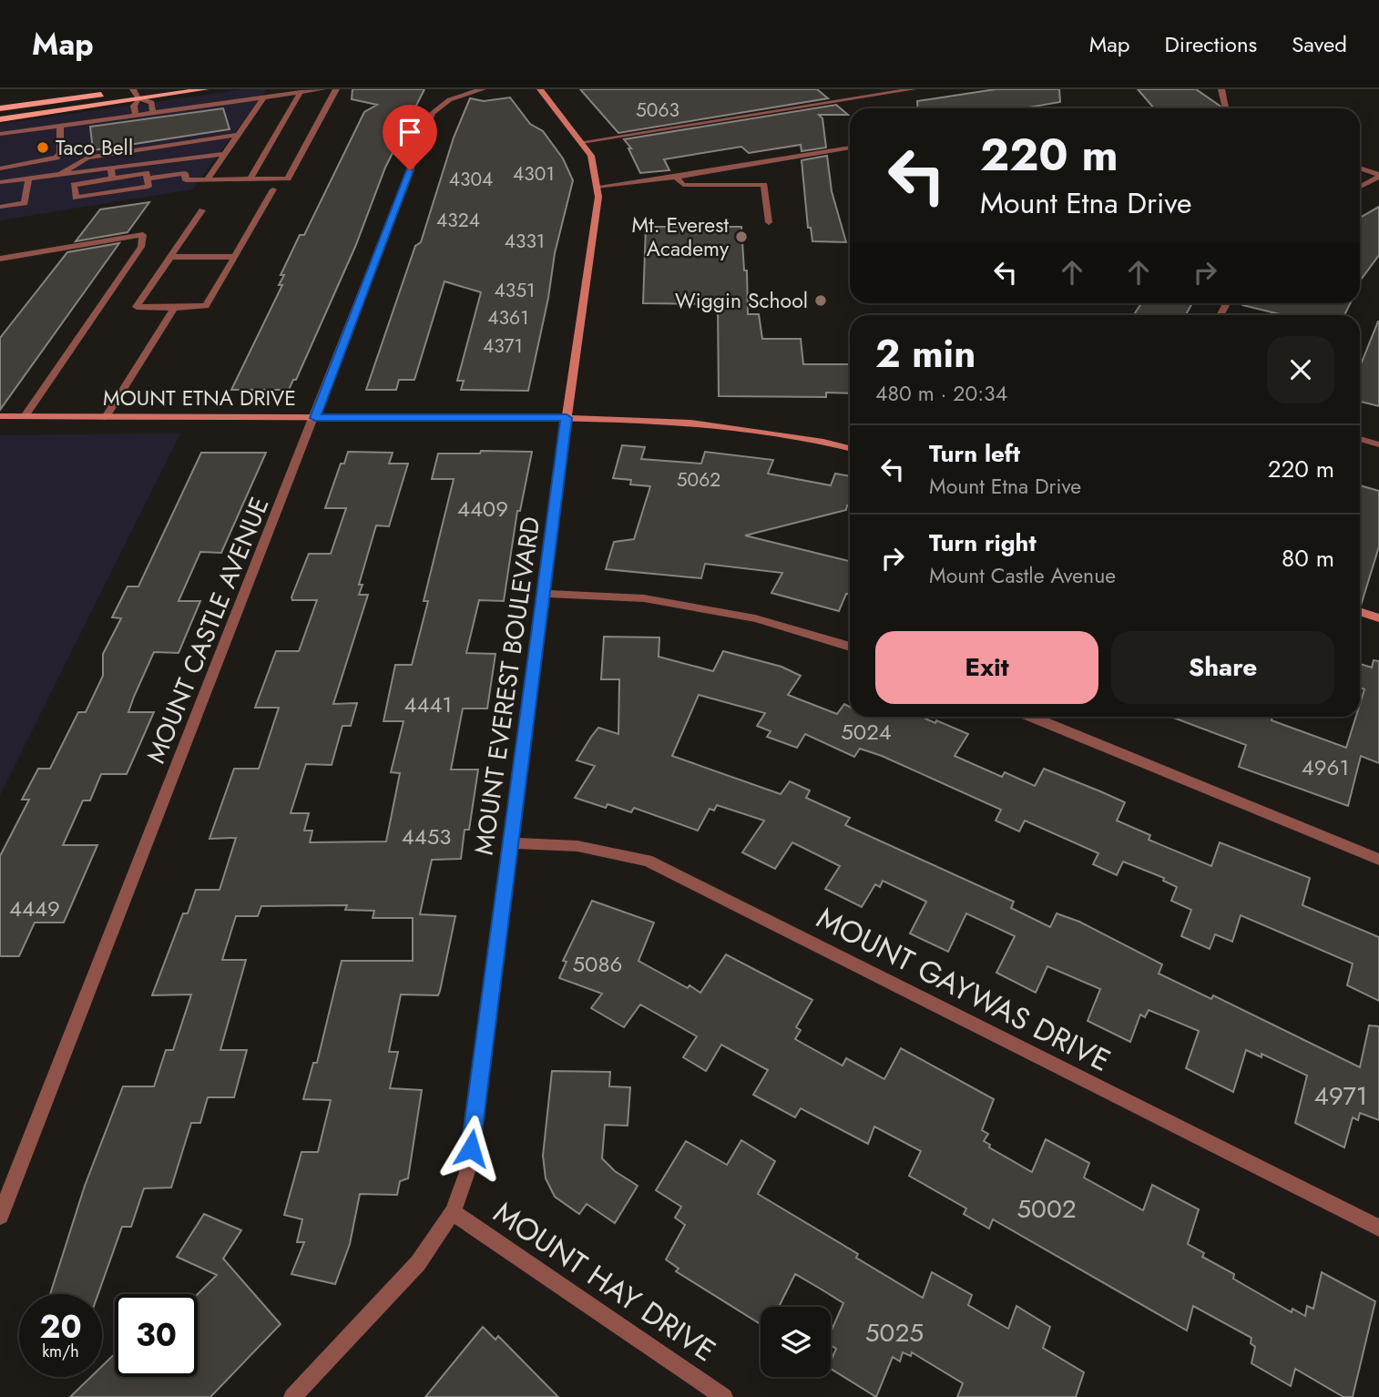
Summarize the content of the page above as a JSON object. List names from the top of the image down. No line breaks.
{"streets":{"street":["MOUNT ETNA DRIVE","MOUNT CASTLE AVENUE","MOUNT EVEREST BOULEVARD","MOUNT GAYWAS DRIVE","MOUNT HAY DRIVE"]},"crossings":[["MOUNT ETNA DRIVE","MOUNT CASTLE AVENUE"],["MOUNT ETNA DRIVE","MOUNT EVEREST BOULEVARD"],["MOUNT EVEREST BOULEVARD","MOUNT GAYWAS DRIVE"],["MOUNT EVEREST BOULEVARD","MOUNT HAY DRIVE"]],"places":["Taco Bell","Mt. Everest Academy","Wiggin School"],"house_numbers":["5063","4301","4304","4324","4331","4351","4361","4371","5062","4409","4441","5024","4961","4453","4449","5086","4971","5002","5025"],"page":{"header":"Map","nav":["Map","Directions","Saved"],"turn":["220 m","Mount Etna Drive"],"heading":["2 min","480 m · 20:34"],"list":[{"name":"Turn left","note":"Mount Etna Drive","value":"220 m"},{"name":"Turn right","note":"Mount Castle Avenue","value":"80 m"}],"buttons":["Exit","Share"],"speed":"20 km/h","limit":"30"}}
